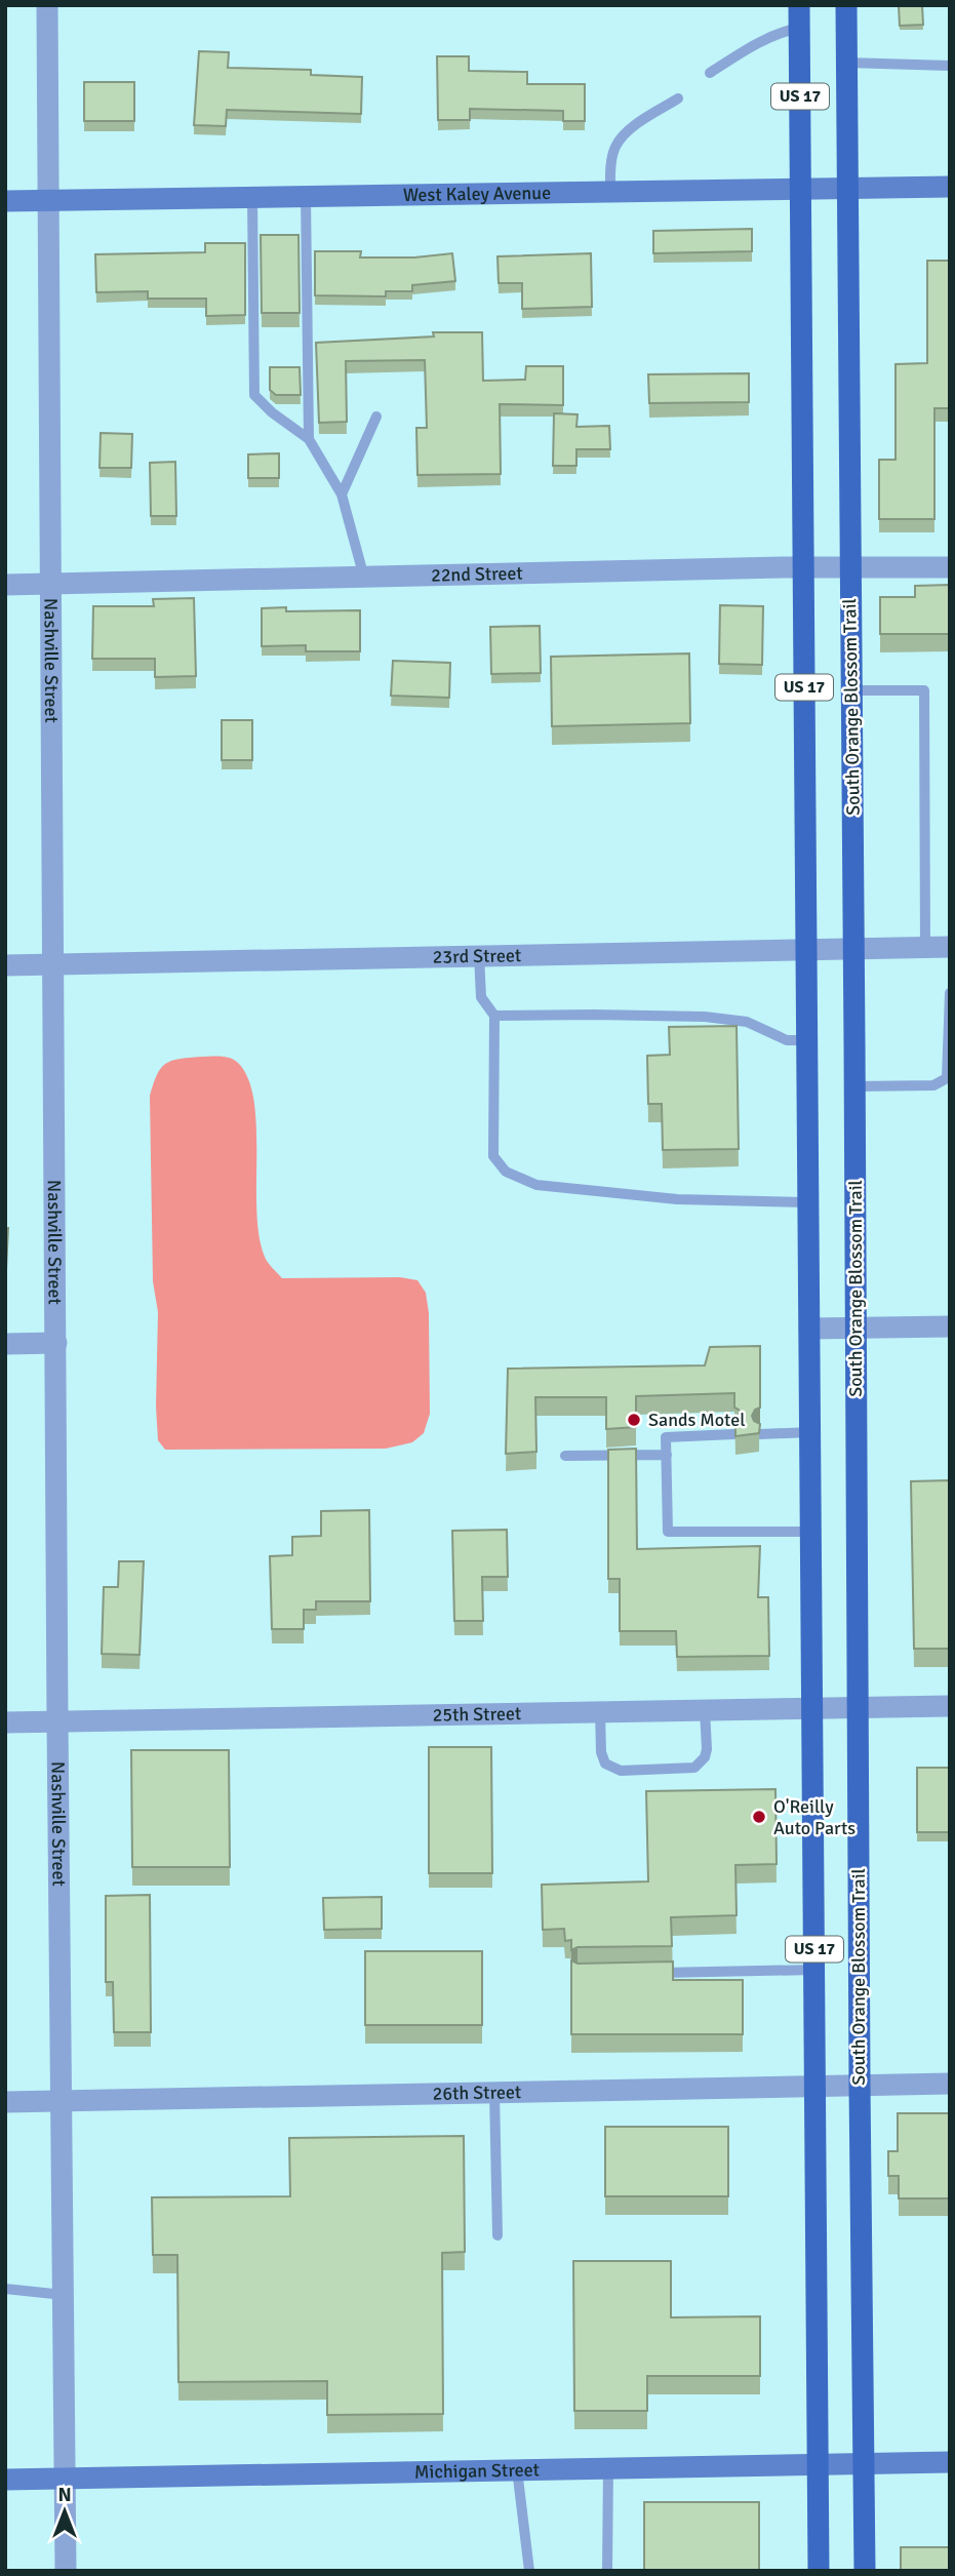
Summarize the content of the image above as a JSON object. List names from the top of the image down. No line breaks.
{"streets":{"main road":["US 17","South Orange Blossom Trail"],"street":["West Kaley Avenue","22nd Street","Nashville Street","23rd Street","25th Street","26th Street","Michigan Street"]},"crossings":[["US 17","West Kaley Avenue"],["US 17","22nd Street"],["US 17","23rd Street"],["US 17","25th Street"],["US 17","26th Street"],["US 17","Michigan Street"],["West Kaley Avenue","Nashville Street"],["West Kaley Avenue","South Orange Blossom Trail"],["22nd Street","Nashville Street"],["22nd Street","South Orange Blossom Trail"],["Nashville Street","23rd Street"],["Nashville Street","25th Street"],["Nashville Street","26th Street"],["Nashville Street","Michigan Street"],["South Orange Blossom Trail","23rd Street"],["South Orange Blossom Trail","25th Street"],["South Orange Blossom Trail","26th Street"],["South Orange Blossom Trail","Michigan Street"]],"places":["Sands Motel","O'Reilly Auto Parts"],"north":"top"}
